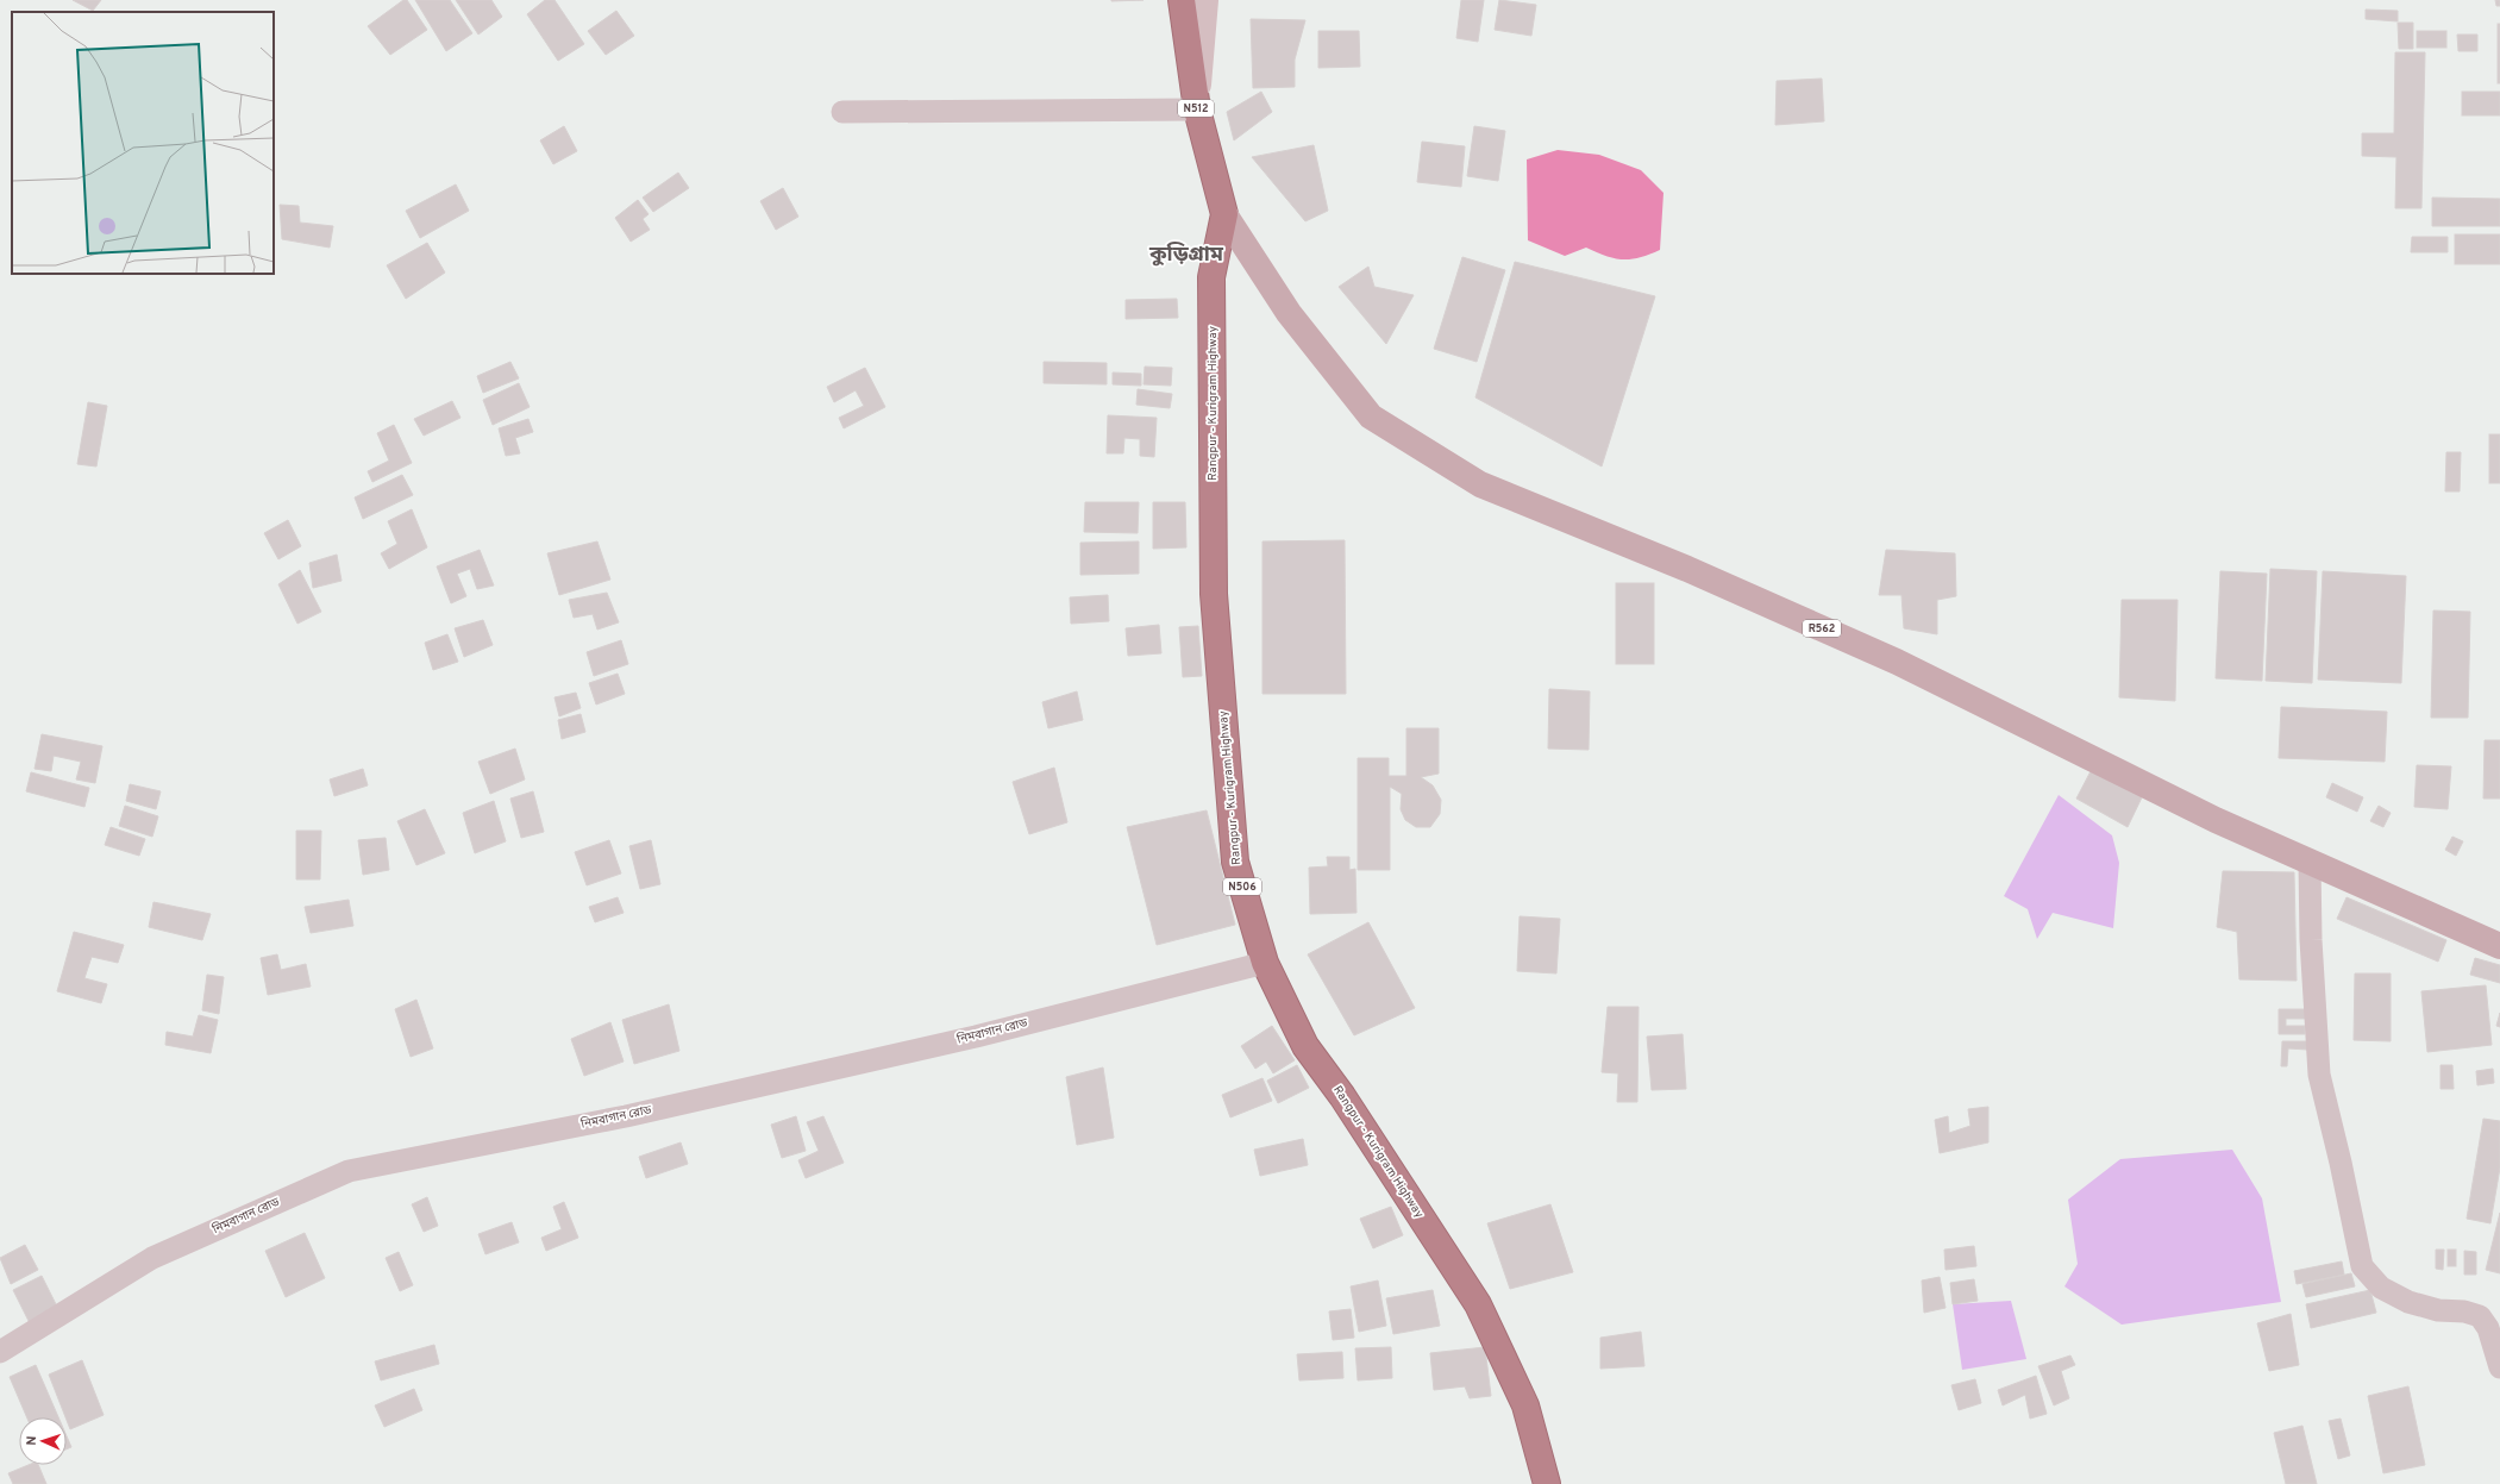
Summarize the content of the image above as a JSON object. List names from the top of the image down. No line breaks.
{"streets":{"highway":["N512","Rangpur - Kurigram Highway","N506"],"main road":["R562"],"street":["নিমবাগান রোড"]},"crossings":[["N512","Rangpur - Kurigram Highway"],["N512","R562"],["Rangpur - Kurigram Highway","R562"],["Rangpur - Kurigram Highway","নিমবাগান রোড"]],"districts":["কুড়িগ্রাম"],"north":"left"}
